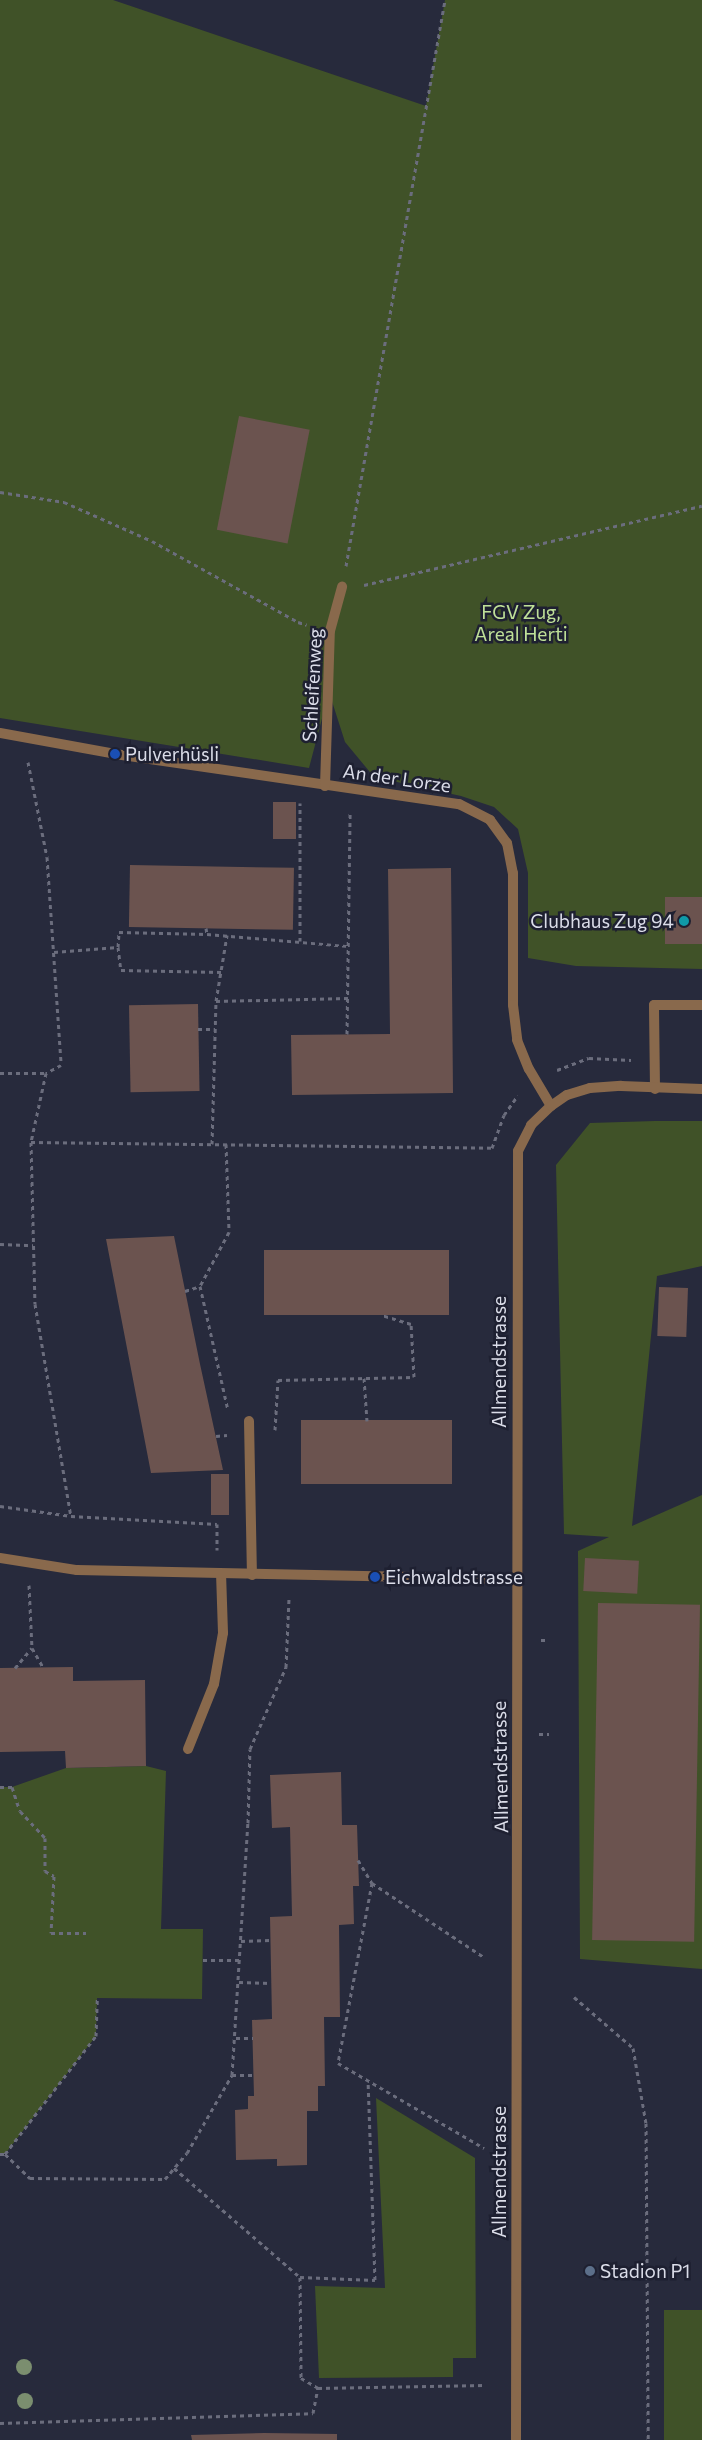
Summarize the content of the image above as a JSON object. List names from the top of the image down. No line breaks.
{"streets":{"street":["Schleifenweg","An der Lorze","Allmendstrasse"]},"crossings":[["Schleifenweg","An der Lorze"],["An der Lorze","Allmendstrasse"]],"parks":["FGV Zug, Areal Herti"],"places":["Pulverhüsli","Clubhaus Zug 94","Eichwaldstrasse","Stadion P1"]}
